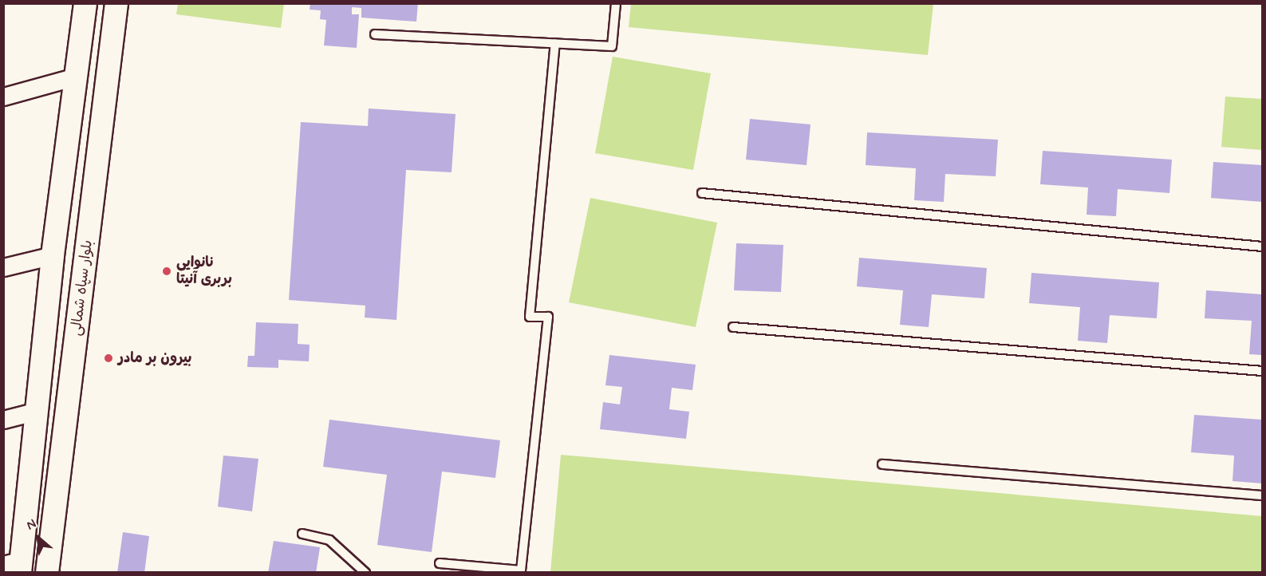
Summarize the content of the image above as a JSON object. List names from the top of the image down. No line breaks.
{"streets":{"main road":["بلوار سپاه شمالی"]},"places":["نانوایی بربری آنیتا","بیرون بر مادر"],"north":"top left"}
